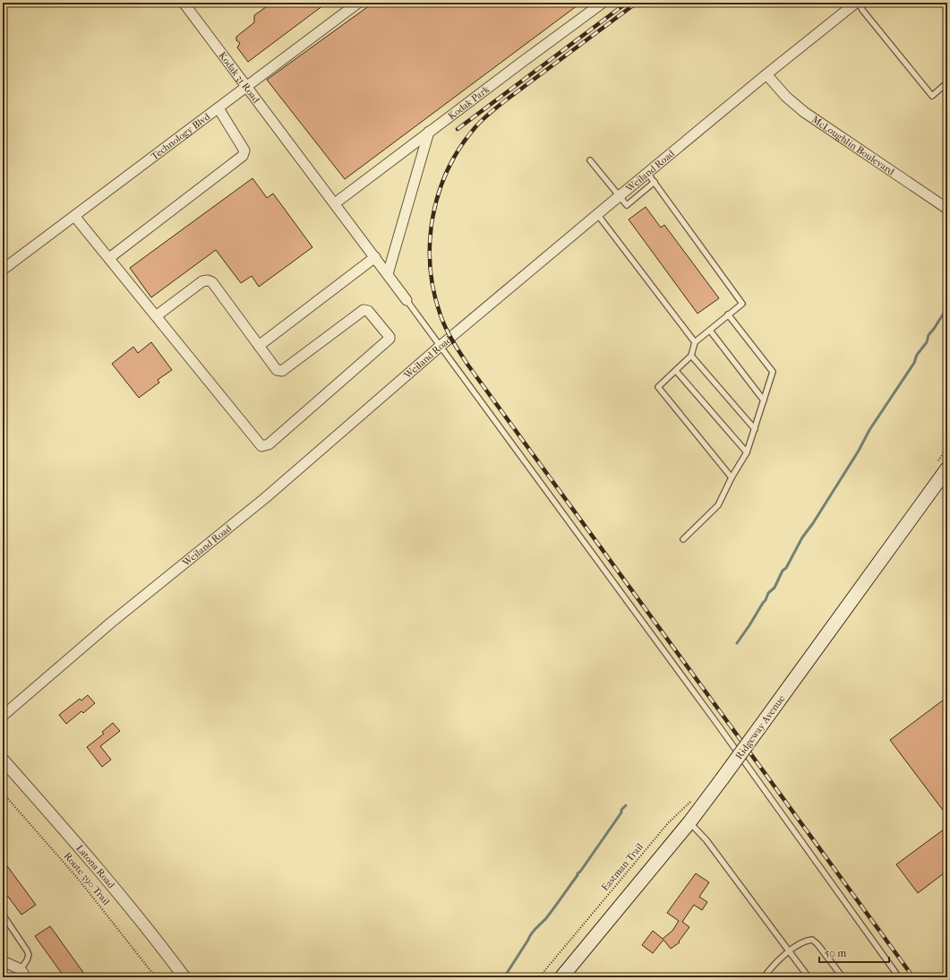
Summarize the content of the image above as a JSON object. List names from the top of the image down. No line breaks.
{"streets":{"main road":["Ridgeway Avenue"],"street":["Kodak 31 Road","Kodak Park","Technology Blvd","McLoughlin Boulevard","Weiland Road","Latona Road"],"path":["Eastman Trail","Route 390 Trail"]},"crossings":[["Kodak 31 Road","Kodak Park"],["Kodak 31 Road","Technology Blvd"],["McLoughlin Boulevard","Weiland Road"]],"scale_bar":"50 m"}
